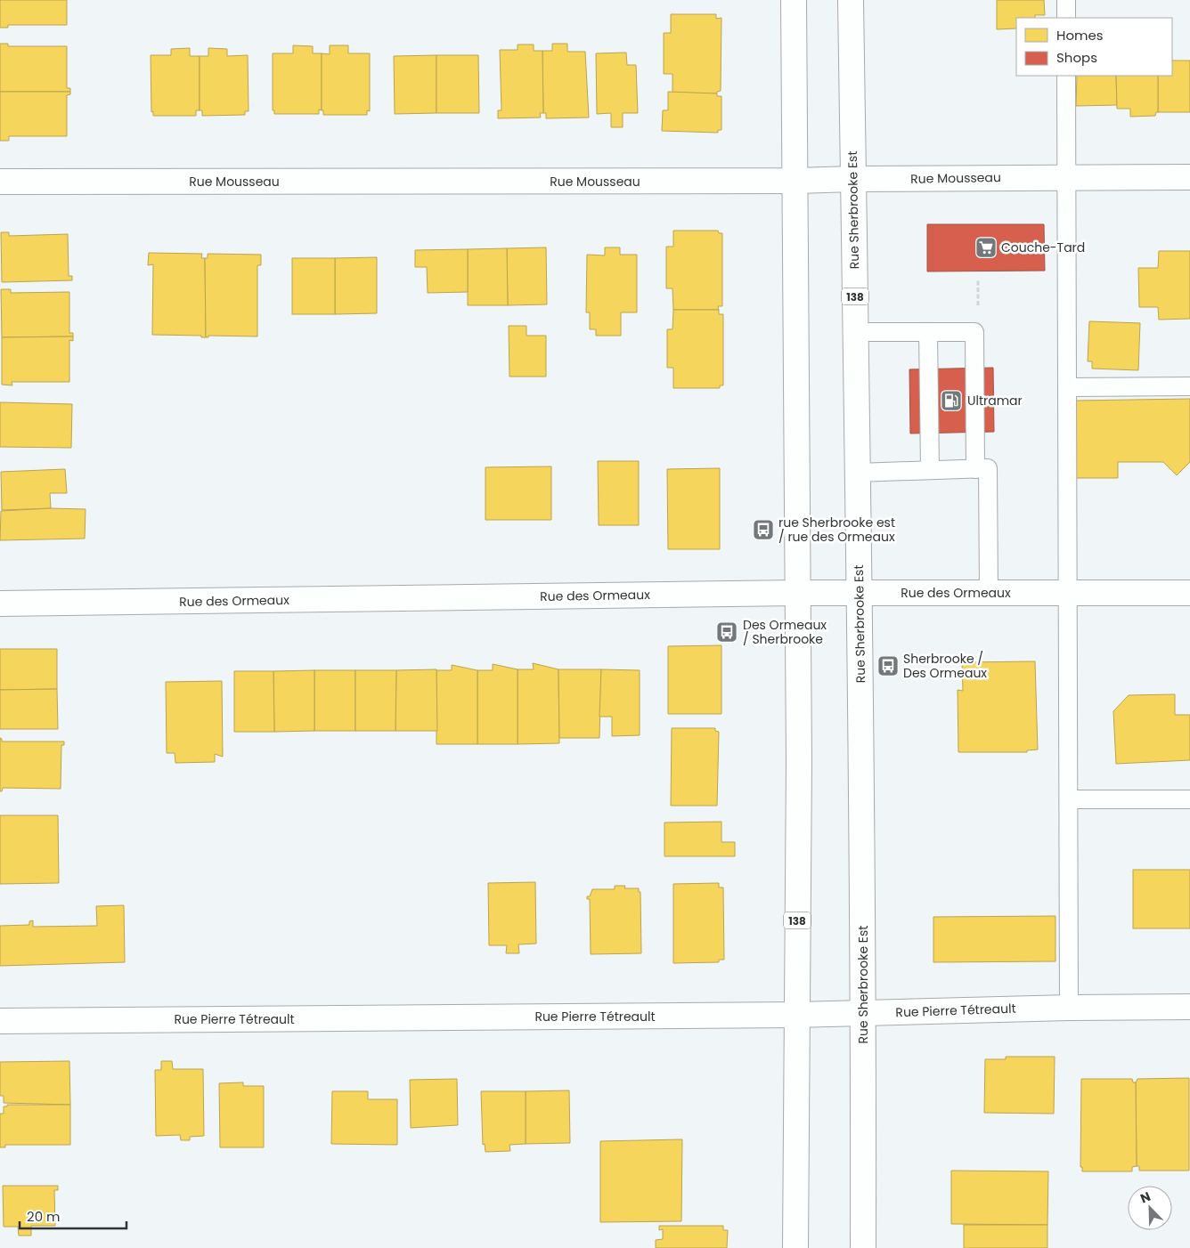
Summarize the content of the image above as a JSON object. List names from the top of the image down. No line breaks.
{"streets":{"street":["Rue Mousseau","Rue Sherbrooke Est","138","Rue des Ormeaux","Rue Pierre Tétreault"]},"crossings":[["Rue Mousseau","Rue Sherbrooke Est"],["Rue Mousseau","138"],["Rue Sherbrooke Est","Rue des Ormeaux"],["Rue Sherbrooke Est","Rue Pierre Tétreault"],["138","Rue des Ormeaux"],["138","Rue Pierre Tétreault"]],"places":{"supermarket":["Couche-Tard"],"fuel station":["Ultramar"],"bus stop":["rue Sherbrooke est / rue des Ormeaux","Des Ormeaux / Sherbrooke","Sherbrooke / Des Ormeaux"]},"legend":["Homes","Shops"],"scale_bar":"20 m","north":"top left"}
